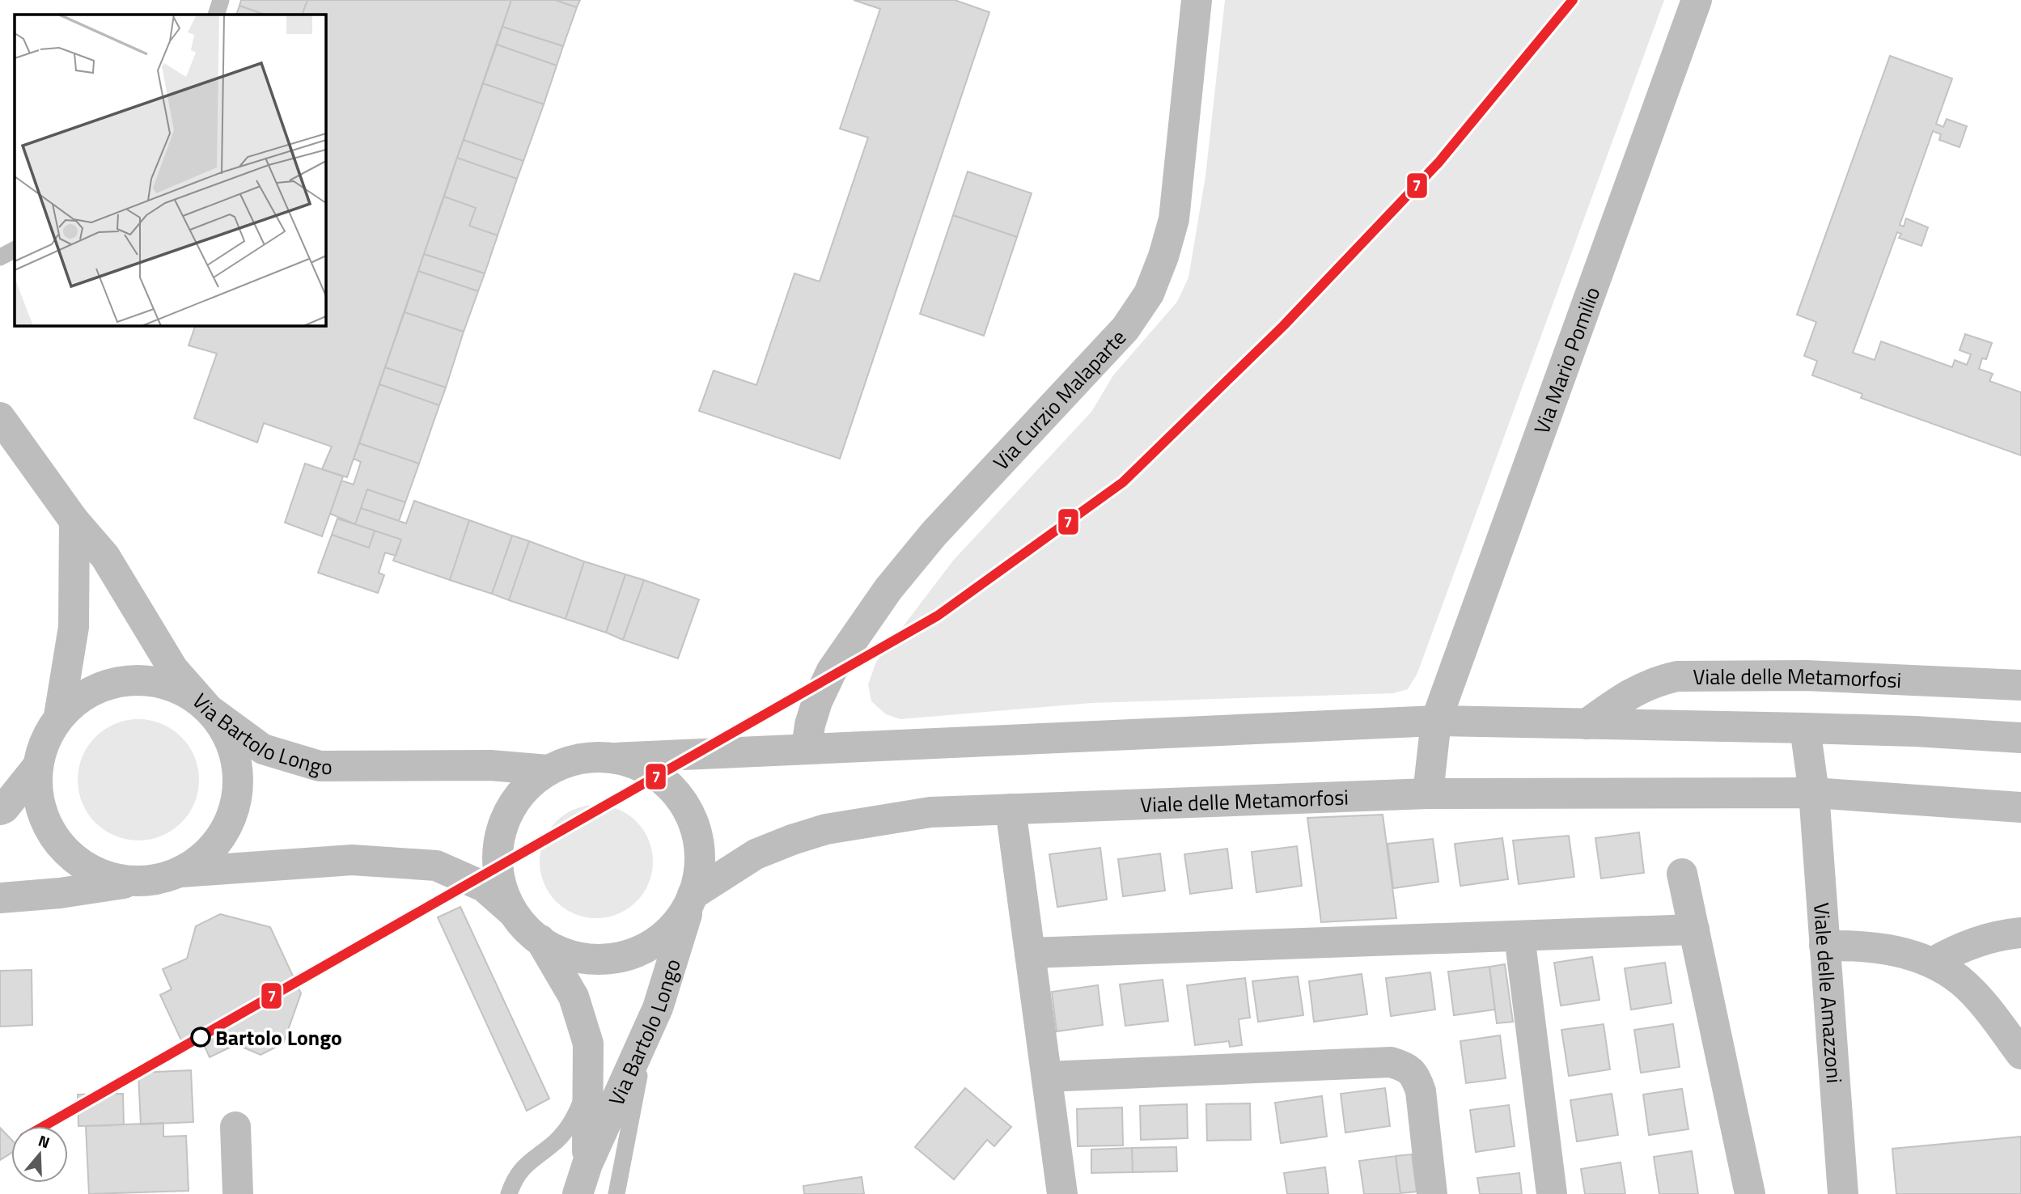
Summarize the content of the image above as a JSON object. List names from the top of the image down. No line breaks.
{"streets":{"street":["Via Mario Pomilio","Via Curzio Malaparte","Viale delle Metamorfosi","Via Bartolo Longo","Viale delle Amazzoni"]},"crossings":[["Via Mario Pomilio","Viale delle Metamorfosi"],["Viale delle Metamorfosi","Via Bartolo Longo"],["Viale delle Metamorfosi","Viale delle Amazzoni"]],"places":["Bartolo Longo"],"lines":["transit line 7"],"north":"top"}
